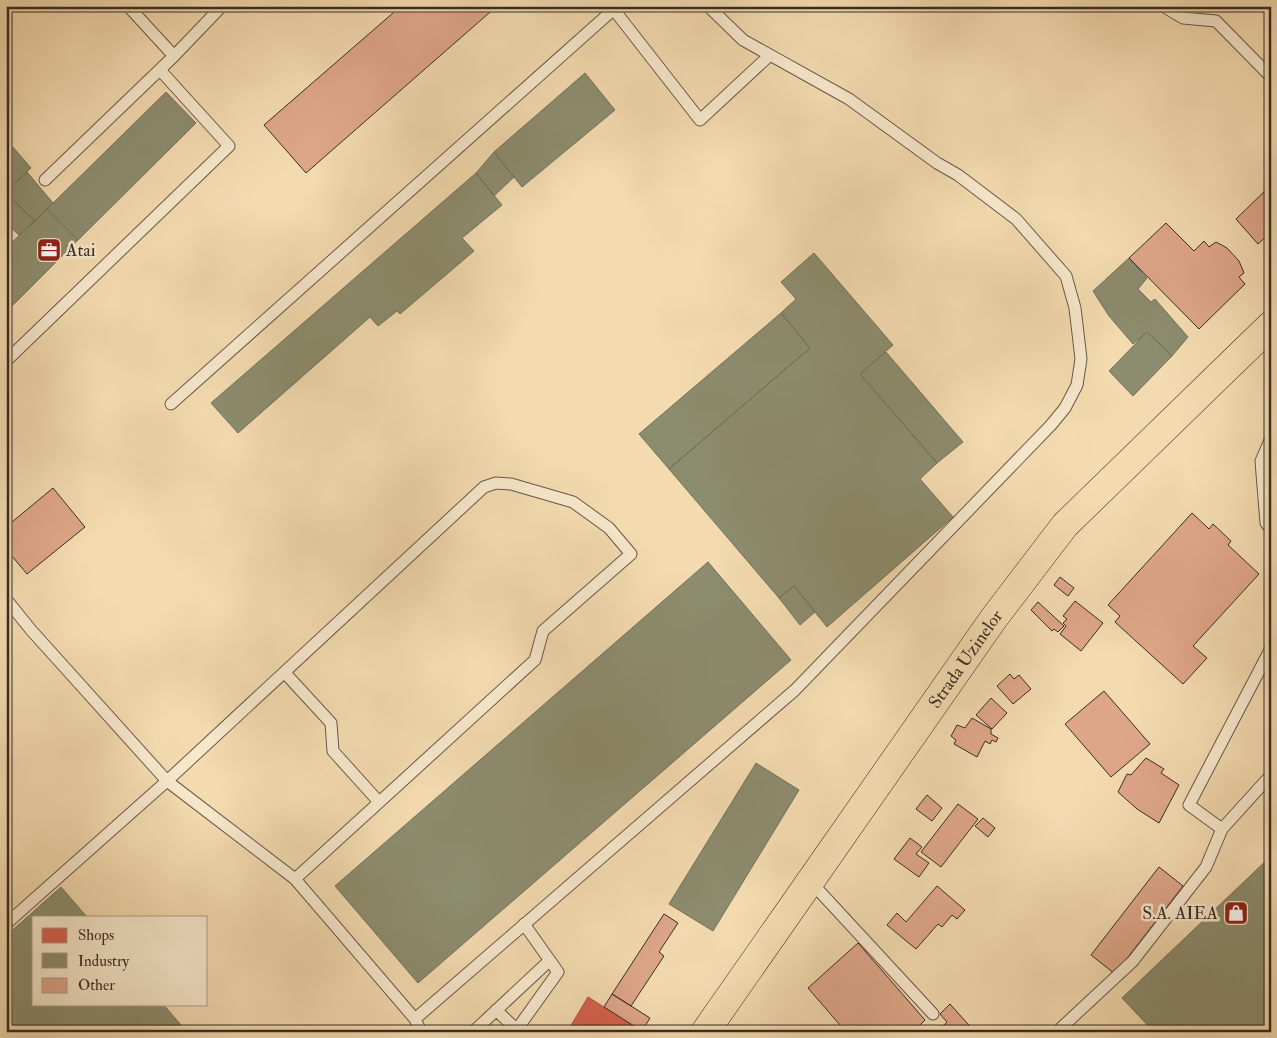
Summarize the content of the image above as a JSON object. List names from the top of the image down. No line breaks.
{"streets":{"main road":["Strada Uzinelor"]},"places":{"office":["Atai"],"shop":["S.A. AIEA"]},"legend":["Shops","Industry","Other"]}
